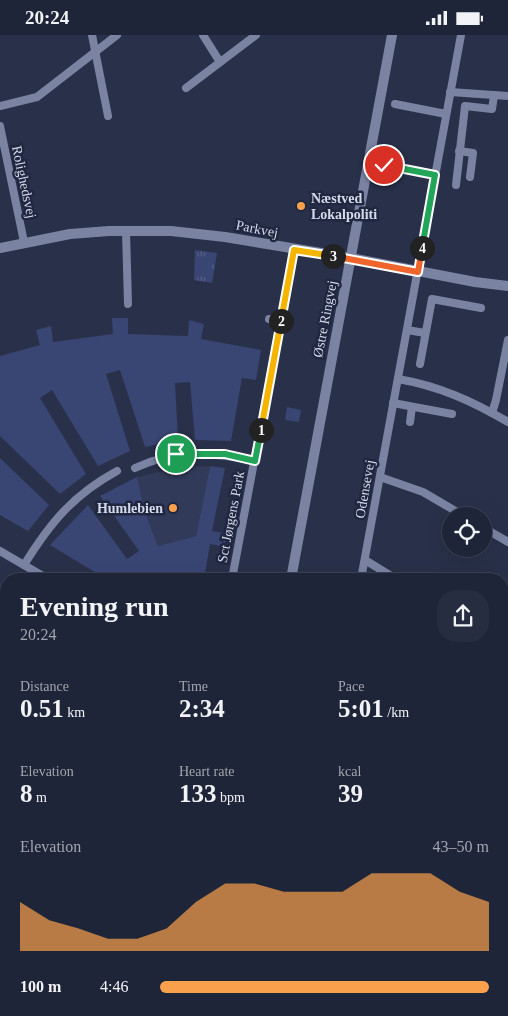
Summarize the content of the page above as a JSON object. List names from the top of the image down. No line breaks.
{"streets":{"street":["Rolighedsvej","Parkvej","Østre Ringvej","Odensevej","Sct Jørgens Park"]},"crossings":[["Rolighedsvej","Parkvej"],["Parkvej","Østre Ringvej"],["Parkvej","Odensevej"],["Parkvej","Sct Jørgens Park"]],"places":["Næstved Lokalpoliti","Humlebien"],"page":{"status":"20:24","pins":["4","3","2","1"],"heading":["Evening run","20:24"],"stats":[["Distance","0.51 km"],["Time","2:34"],["Pace","5:01 /km"],["Elevation","8 m"],["Heart rate","133 bpm"],["kcal","39"]],"chart":["Elevation","43–50 m"],"list":[{"name":"100 m","note":"4:46"}]}}
